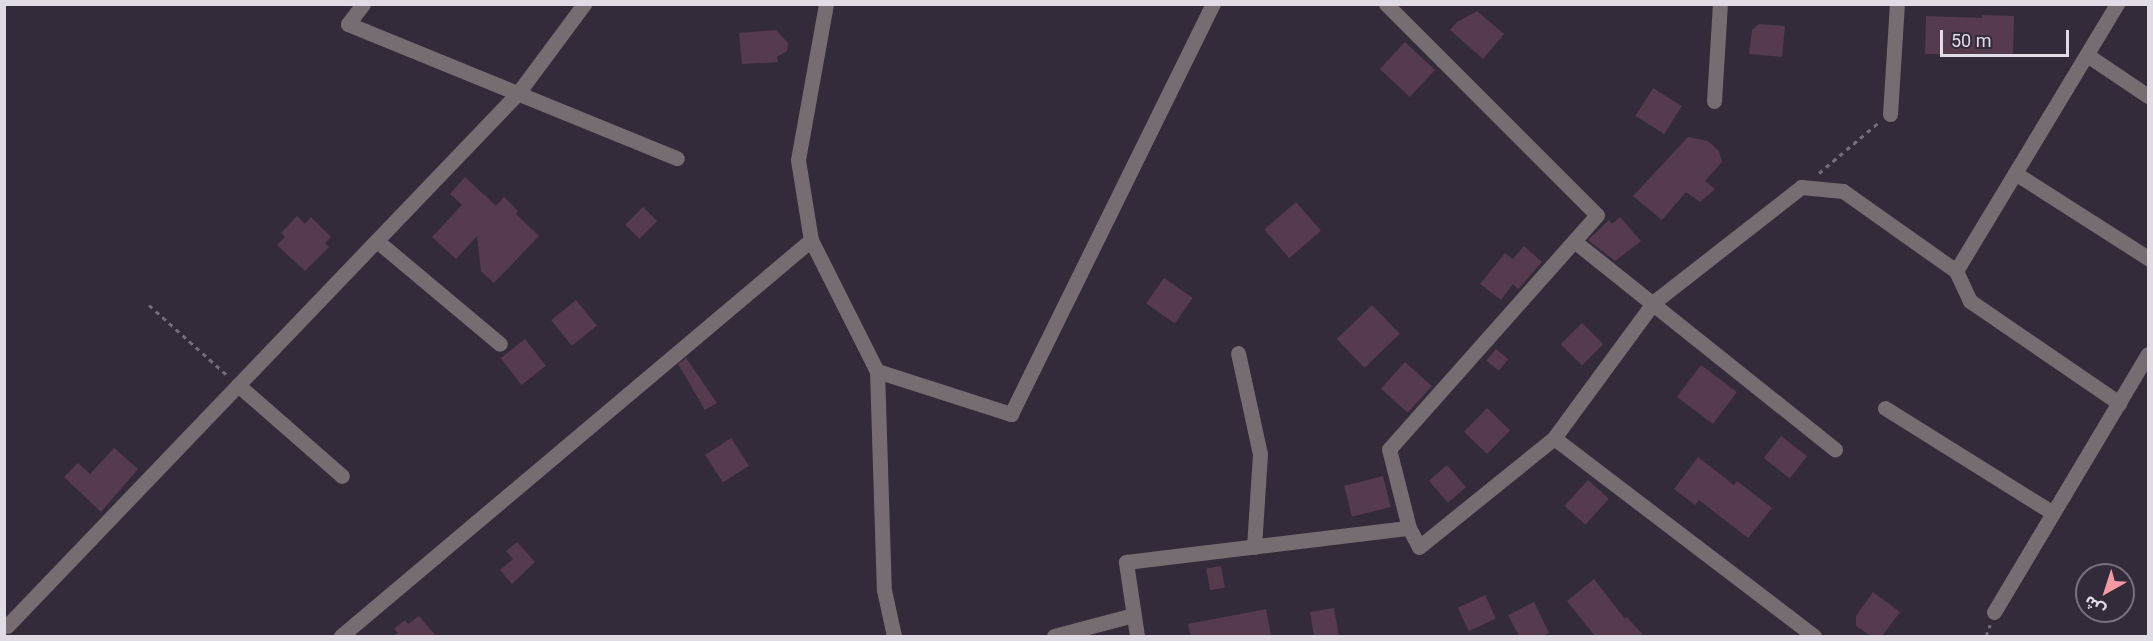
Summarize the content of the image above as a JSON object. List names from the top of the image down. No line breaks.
{"scale_bar":"50 m","north":"bottom left"}
